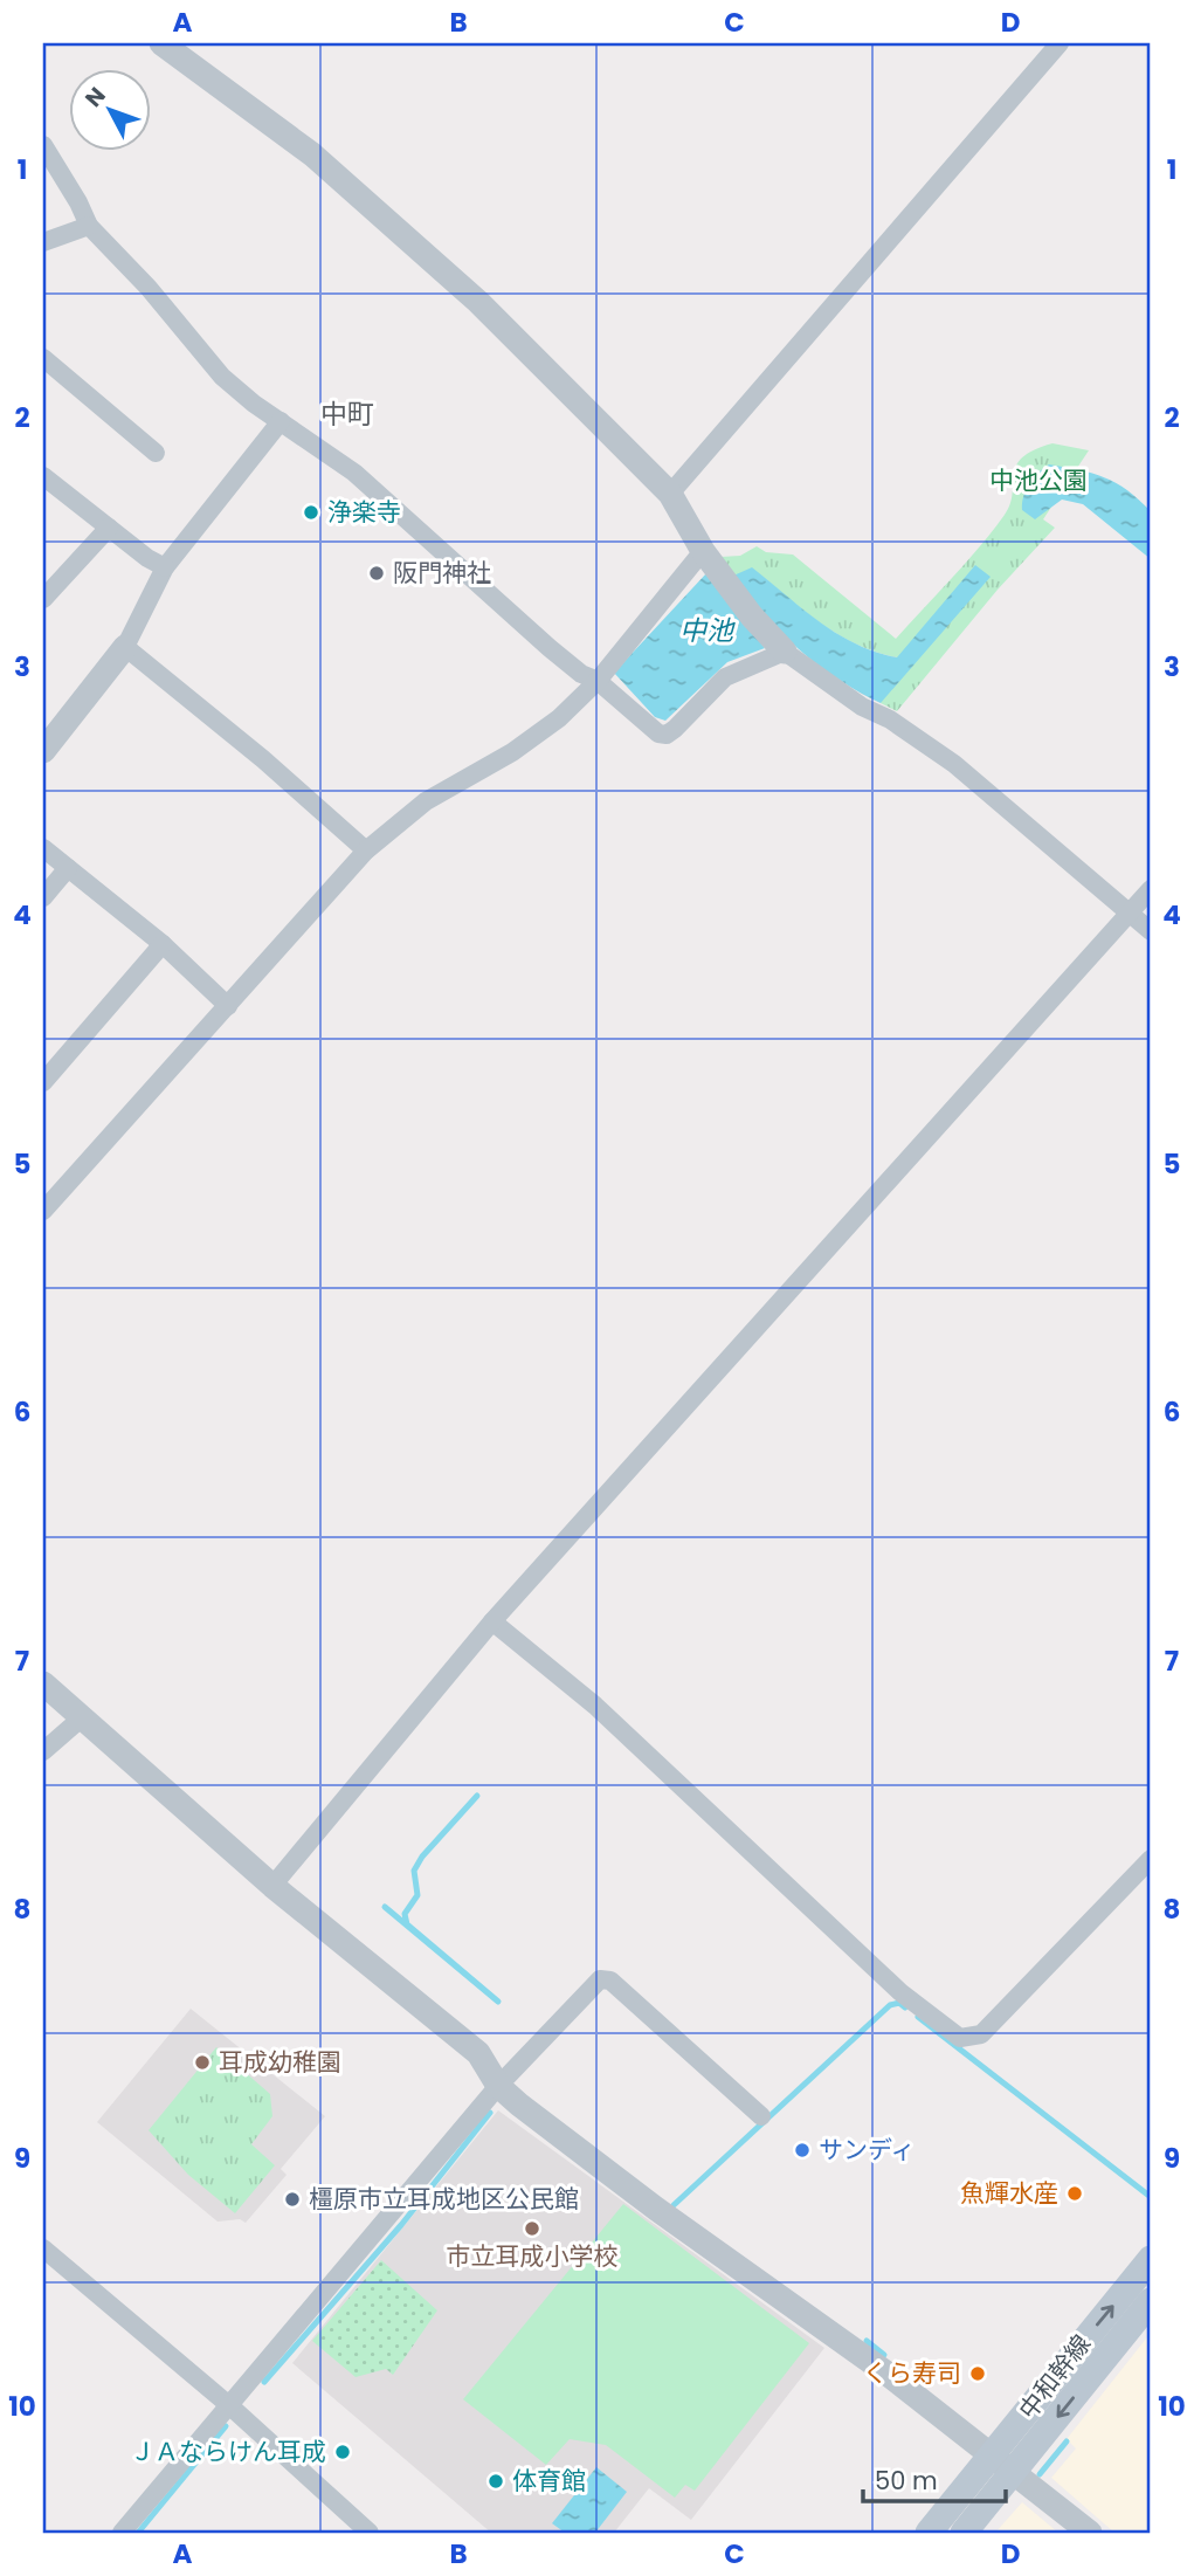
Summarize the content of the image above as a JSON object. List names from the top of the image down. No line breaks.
{"streets":{"main road":["中和幹線"]},"districts":["中町"],"water":["中池"],"parks":["中池公園"],"places":["浄楽寺","阪門神社","耳成幼稚園","サンディ","魚輝水産","橿原市立耳成地区公民館","市立耳成小学校","くら寿司","ＪＡならけん耳成","体育館"],"scale_bar":"50 m","north":"top left","grid":{"columns":["A","B","C","D"],"rows":["1","2","3","4","5","6","7","8","9","10"]}}
